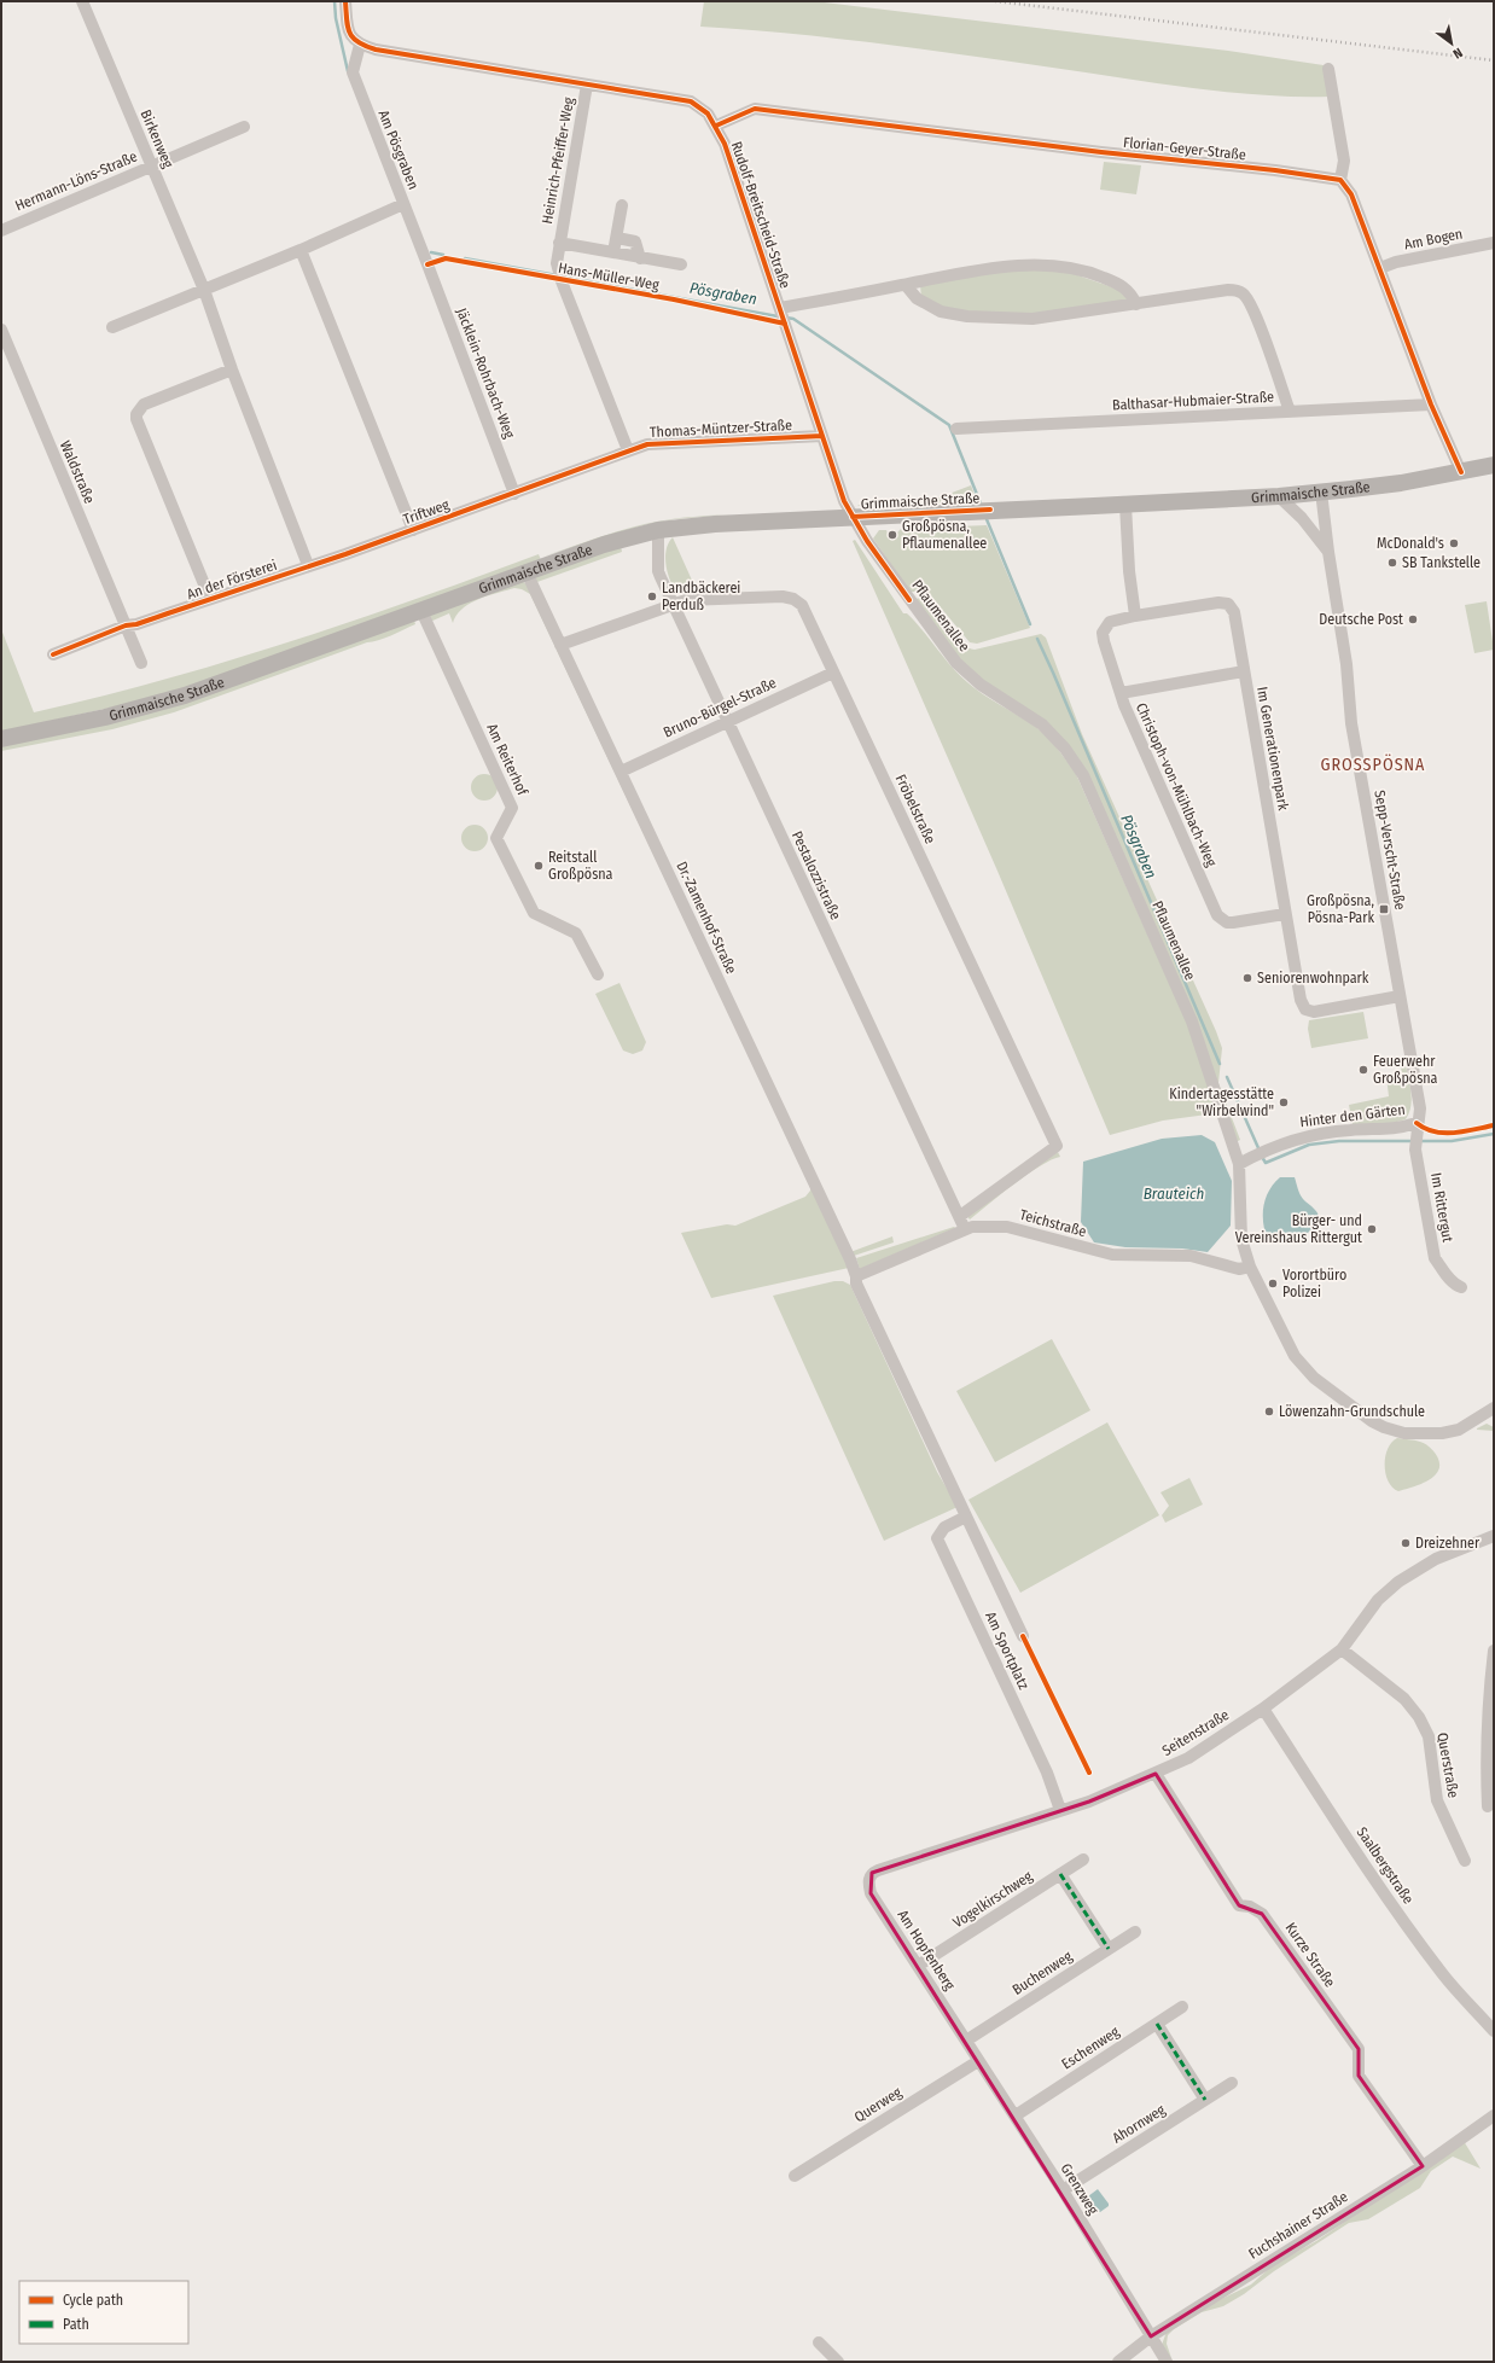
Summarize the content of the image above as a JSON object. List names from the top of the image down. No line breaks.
{"streets":{"main road":["Grimmaische Straße"],"street":["Birkenweg","Florian-Geyer-Straße","Am Pösgraben","Heinrich-Pfeiffer-Weg","Hermann-Löns-Straße","Rudolf-Breitscheid-Straße","Am Bogen","Jäcklein-Rohrbach-Weg","Balthasar-Hubmaier-Straße","Thomas-Müntzer-Straße","Waldstraße","Triftweg","An der Försterei","Pflaumenallee","Bruno-Bürgel-Straße","Im Generationenpark","Am Reiterhof","Christoph-von-Mühlbach-Weg","Fröbelstraße","Sepp-Verscht-Straße","Pestalozzistraße","Dr.-Zamenhof-Straße","Hinter den Gärten","Im Rittergut","Teichstraße","Am Sportplatz","Seitenstraße","Querstraße","Saalbergstraße","Vogelkirschweg","Am Hopfenberg","Kurze Straße","Buchenweg","Eschenweg","Querweg","Ahornweg","Grenzweg","Fuchshainer Straße"],"cycle path":["Hans-Müller-Weg"]},"crossings":[["Birkenweg","Hermann-Löns-Straße"],["Florian-Geyer-Straße","Rudolf-Breitscheid-Straße"],["Am Pösgraben","Rudolf-Breitscheid-Straße"],["Am Pösgraben","Jäcklein-Rohrbach-Weg"],["Heinrich-Pfeiffer-Weg","Rudolf-Breitscheid-Straße"],["Heinrich-Pfeiffer-Weg","Thomas-Müntzer-Straße"],["Rudolf-Breitscheid-Straße","Thomas-Müntzer-Straße"],["Rudolf-Breitscheid-Straße","Grimmaische Straße"],["Rudolf-Breitscheid-Straße","Pflaumenallee"],["Jäcklein-Rohrbach-Weg","Thomas-Müntzer-Straße"],["Jäcklein-Rohrbach-Weg","Triftweg"],["Thomas-Müntzer-Straße","Triftweg"],["Waldstraße","An der Försterei"],["Grimmaische Straße","Pflaumenallee"],["Grimmaische Straße","Am Reiterhof"],["Grimmaische Straße","Sepp-Verscht-Straße"],["Grimmaische Straße","Pestalozzistraße"],["Grimmaische Straße","Dr.-Zamenhof-Straße"],["Triftweg","An der Försterei"],["Pflaumenallee","Hinter den Gärten"],["Pflaumenallee","Teichstraße"],["Bruno-Bürgel-Straße","Fröbelstraße"],["Bruno-Bürgel-Straße","Pestalozzistraße"],["Bruno-Bürgel-Straße","Dr.-Zamenhof-Straße"],["Im Generationenpark","Christoph-von-Mühlbach-Weg"],["Im Generationenpark","Sepp-Verscht-Straße"],["Fröbelstraße","Pestalozzistraße"],["Fröbelstraße","Dr.-Zamenhof-Straße"],["Sepp-Verscht-Straße","Hinter den Gärten"],["Sepp-Verscht-Straße","Im Rittergut"],["Pestalozzistraße","Teichstraße"],["Dr.-Zamenhof-Straße","Teichstraße"],["Dr.-Zamenhof-Straße","Am Sportplatz"],["Hinter den Gärten","Im Rittergut"],["Teichstraße","Am Sportplatz"],["Am Sportplatz","Seitenstraße"],["Seitenstraße","Querstraße"],["Seitenstraße","Saalbergstraße"],["Seitenstraße","Am Hopfenberg"],["Seitenstraße","Kurze Straße"],["Vogelkirschweg","Am Hopfenberg"],["Am Hopfenberg","Buchenweg"],["Am Hopfenberg","Grenzweg"],["Kurze Straße","Fuchshainer Straße"],["Buchenweg","Grenzweg"],["Eschenweg","Grenzweg"],["Querweg","Grenzweg"],["Ahornweg","Grenzweg"],["Grenzweg","Fuchshainer Straße"]],"districts":["GROSSPÖSNA"],"water":["Pösgraben","Brauteich"],"places":{"other":["Großpösna, Pflaumenallee","McDonald's","SB Tankstelle","Landbäckerei Perduß","Deutsche Post","Reitstall Großpösna","Seniorenwohnpark","Feuerwehr Großpösna","Kindertagesstätte \"Wirbelwind\"","Bürger- und Vereinshaus Rittergut","Vorortbüro Polizei","Löwenzahn-Grundschule","Dreizehner"],"transit":["Großpösna, Pösna-Park"]},"legend":["Cycle path","Path"],"north":"bottom right"}
